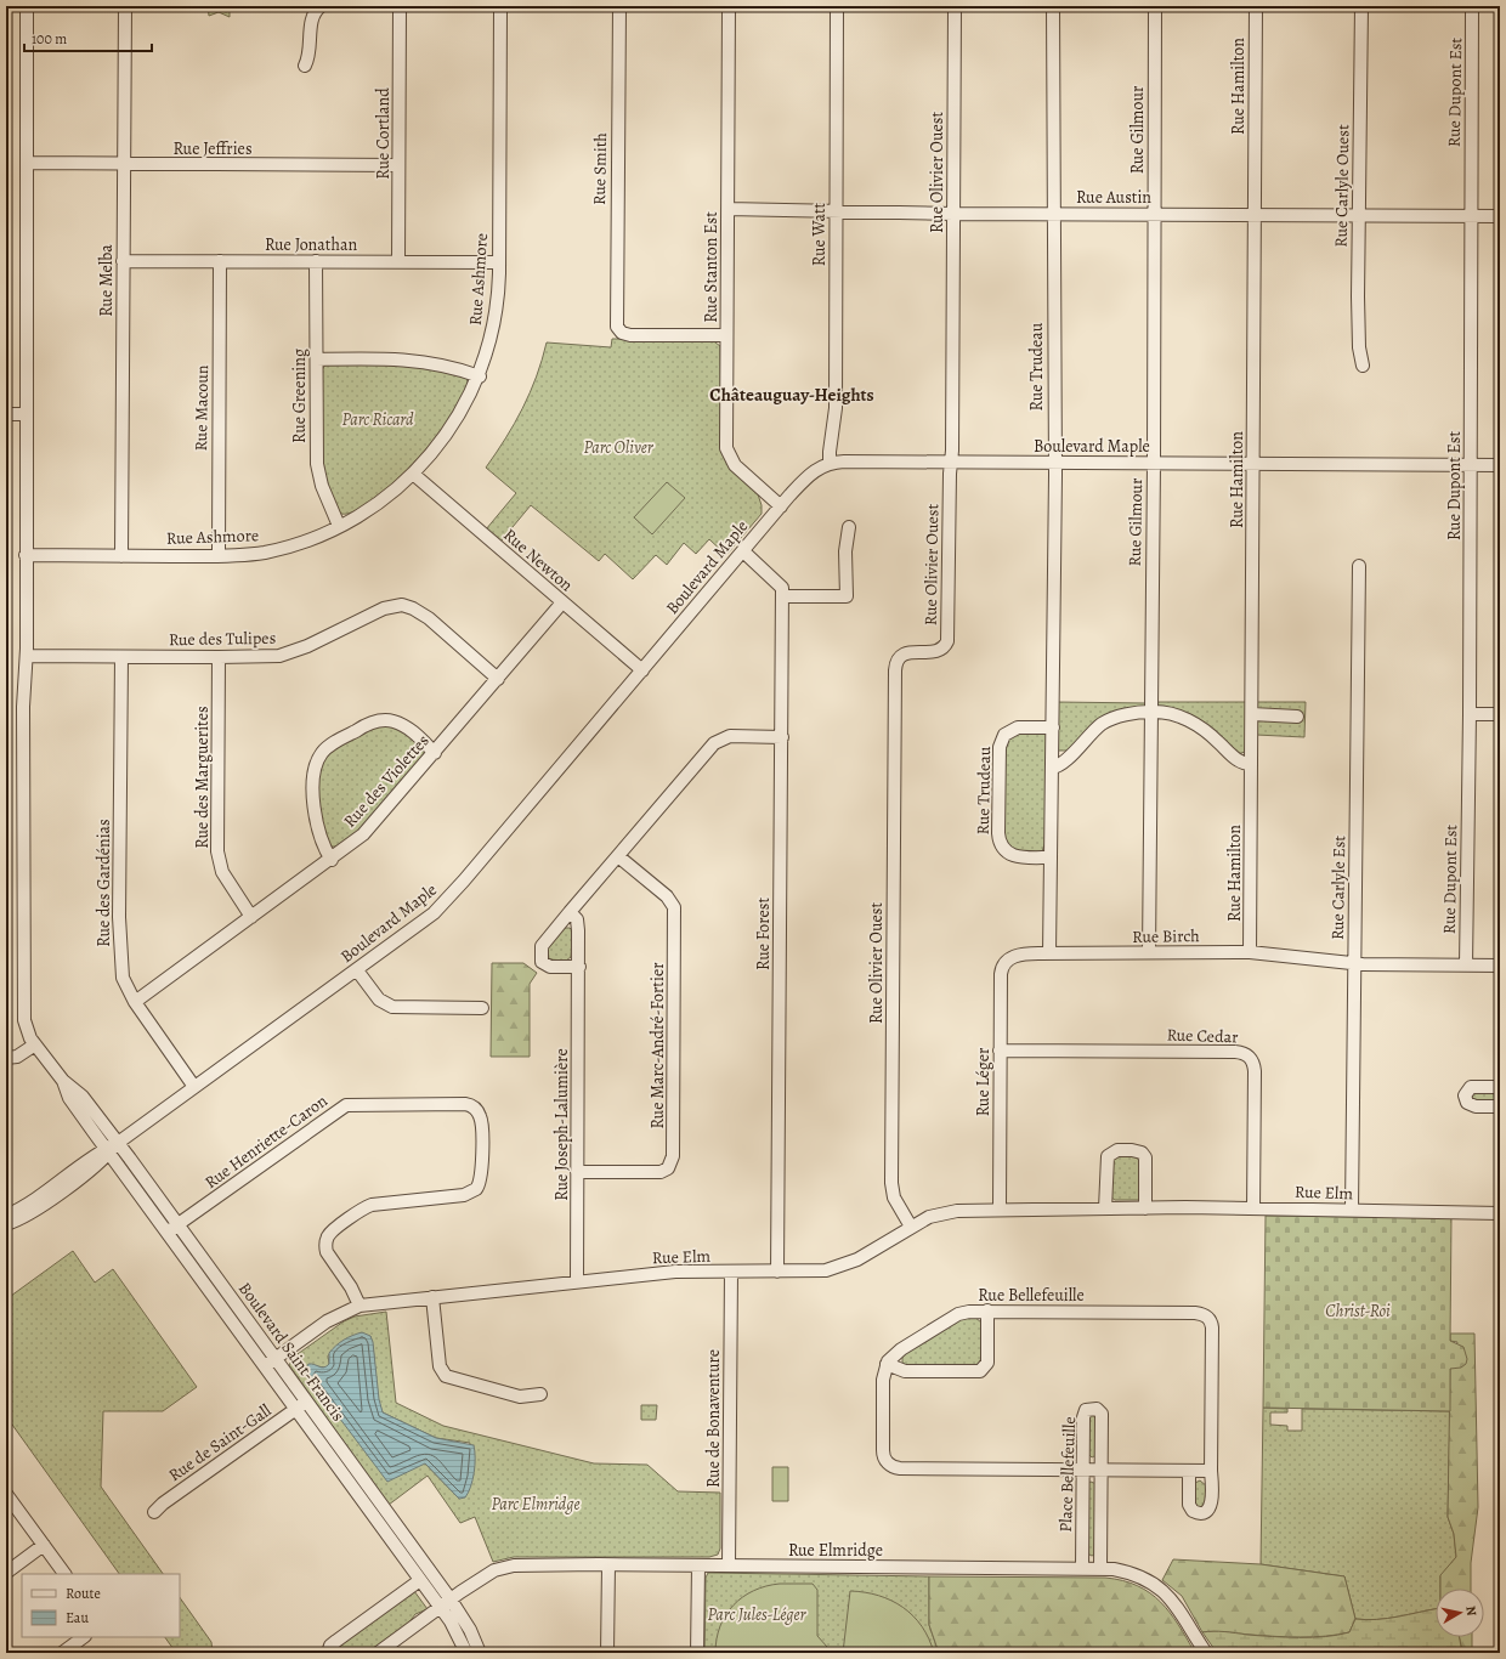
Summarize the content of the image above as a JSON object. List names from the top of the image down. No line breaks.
{"streets":{"street":["Rue Hamilton","Rue Dupont Est","Rue Gilmour","Rue Cortland","Rue Jeffries","Rue Smith","Rue Olivier Ouest","Rue Carlyle Ouest","Rue Austin","Rue Watt","Rue Jonathan","Rue Stanton Est","Rue Ashmore","Rue Melba","Rue Trudeau","Rue Greening","Rue Macoun","Boulevard Maple","Rue Newton","Rue des Tulipes","Rue des Marguerites","Rue des Violettes","Rue des Gardénias","Rue Carlyle Est","Rue Forest","Rue Birch","Rue Cedar","Rue Marc-André-Fortier","Rue Léger","Rue Joseph-Lalumière","Rue Henriette-Caron","Rue Elm","Rue Bellefeuille","Boulevard Saint-Francis","Rue de Bonaventure","Rue de Saint-Gall","Place Bellefeuille","Rue Elmridge"]},"crossings":[["Rue Hamilton","Rue Austin"],["Rue Hamilton","Boulevard Maple"],["Rue Hamilton","Rue Birch"],["Rue Dupont Est","Rue Austin"],["Rue Dupont Est","Boulevard Maple"],["Rue Dupont Est","Rue Birch"],["Rue Gilmour","Rue Austin"],["Rue Gilmour","Boulevard Maple"],["Rue Gilmour","Rue Birch"],["Rue Cortland","Rue Jeffries"],["Rue Cortland","Rue Jonathan"],["Rue Jeffries","Rue Melba"],["Rue Jeffries","Boulevard Saint-Francis"],["Rue Smith","Rue Stanton Est"],["Rue Olivier Ouest","Rue Austin"],["Rue Olivier Ouest","Boulevard Maple"],["Rue Olivier Ouest","Rue Elm"],["Rue Carlyle Ouest","Rue Austin"],["Rue Austin","Rue Watt"],["Rue Austin","Rue Stanton Est"],["Rue Austin","Rue Trudeau"],["Rue Watt","Boulevard Maple"],["Rue Jonathan","Rue Ashmore"],["Rue Jonathan","Rue Melba"],["Rue Jonathan","Rue Greening"],["Rue Jonathan","Rue Macoun"],["Rue Stanton Est","Boulevard Maple"],["Rue Ashmore","Rue Melba"],["Rue Ashmore","Rue Greening"],["Rue Ashmore","Rue Macoun"],["Rue Ashmore","Rue Newton"],["Rue Ashmore","Boulevard Saint-Francis"],["Rue Trudeau","Boulevard Maple"],["Rue Trudeau","Rue Birch"],["Boulevard Maple","Rue Newton"],["Boulevard Maple","Rue des Gardénias"],["Boulevard Maple","Rue Forest"],["Boulevard Maple","Boulevard Saint-Francis"],["Rue Newton","Rue des Violettes"],["Rue des Tulipes","Rue des Marguerites"],["Rue des Tulipes","Rue des Violettes"],["Rue des Tulipes","Rue des Gardénias"],["Rue des Tulipes","Boulevard Saint-Francis"],["Rue des Marguerites","Rue des Violettes"],["Rue des Violettes","Rue des Gardénias"],["Rue Carlyle Est","Rue Birch"],["Rue Carlyle Est","Rue Elm"],["Rue Forest","Rue Elm"],["Rue Birch","Rue Léger"],["Rue Cedar","Rue Léger"],["Rue Cedar","Rue Elm"],["Rue Marc-André-Fortier","Rue Joseph-Lalumière"],["Rue Léger","Rue Elm"],["Rue Joseph-Lalumière","Rue Elm"],["Rue Henriette-Caron","Rue Elm"],["Rue Henriette-Caron","Boulevard Saint-Francis"],["Rue Elm","Boulevard Saint-Francis"],["Rue Elm","Rue de Bonaventure"],["Boulevard Saint-Francis","Rue de Saint-Gall"],["Boulevard Saint-Francis","Rue Elmridge"],["Rue de Bonaventure","Rue Elmridge"],["Place Bellefeuille","Rue Elmridge"]],"districts":["Châteauguay-Heights"],"parks":["Parc Ricard","Parc Oliver","Christ-Roi","Parc Elmridge","Parc Jules-Léger"],"legend":["Route","Eau"],"scale_bar":"100 m","north":"right"}
